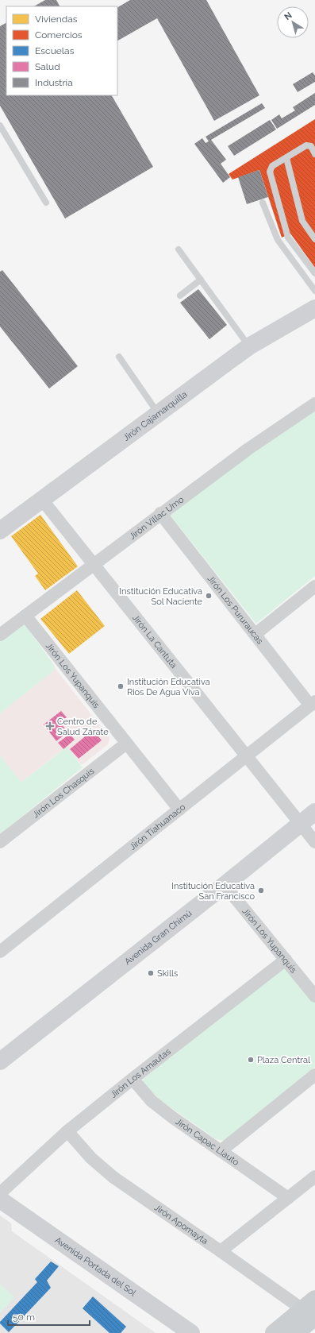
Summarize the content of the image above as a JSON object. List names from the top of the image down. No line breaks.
{"streets":{"street":["Jirón Cajamarquilla","Jirón Villac Umo","Jirón Los Pururaucas","Jirón La Cantuta","Jirón Los Yupanquis","Jirón Los Chasquis","Jirón Tiahuanaco","Avenida Gran Chimú","Jirón Los Amautas","Jirón Capac Llauto","Jirón Apomayta","Avenida Portada del Sol"]},"crossings":[["Jirón Cajamarquilla","Jirón La Cantuta"],["Jirón Villac Umo","Jirón Los Pururaucas"],["Jirón Villac Umo","Jirón La Cantuta"],["Jirón Villac Umo","Jirón Los Yupanquis"],["Jirón Los Pururaucas","Jirón Tiahuanaco"],["Jirón La Cantuta","Jirón Tiahuanaco"],["Jirón La Cantuta","Avenida Gran Chimú"],["Jirón Los Yupanquis","Jirón Los Chasquis"],["Jirón Los Yupanquis","Jirón Tiahuanaco"],["Jirón Los Yupanquis","Avenida Gran Chimú"],["Jirón Los Yupanquis","Jirón Los Amautas"],["Jirón Los Amautas","Jirón Capac Llauto"],["Jirón Los Amautas","Jirón Apomayta"]],"places":{"other":["Institución Educativa Sol Naciente","Institución Educativa Rios De Agua Viva","Institución Educativa San Francisco","Skills","Plaza Central"],"health":["Centro de Salud Zárate"]},"legend":["Viviendas","Comercios","Escuelas","Salud","Industria"],"scale_bar":"50 m","north":"top left"}
